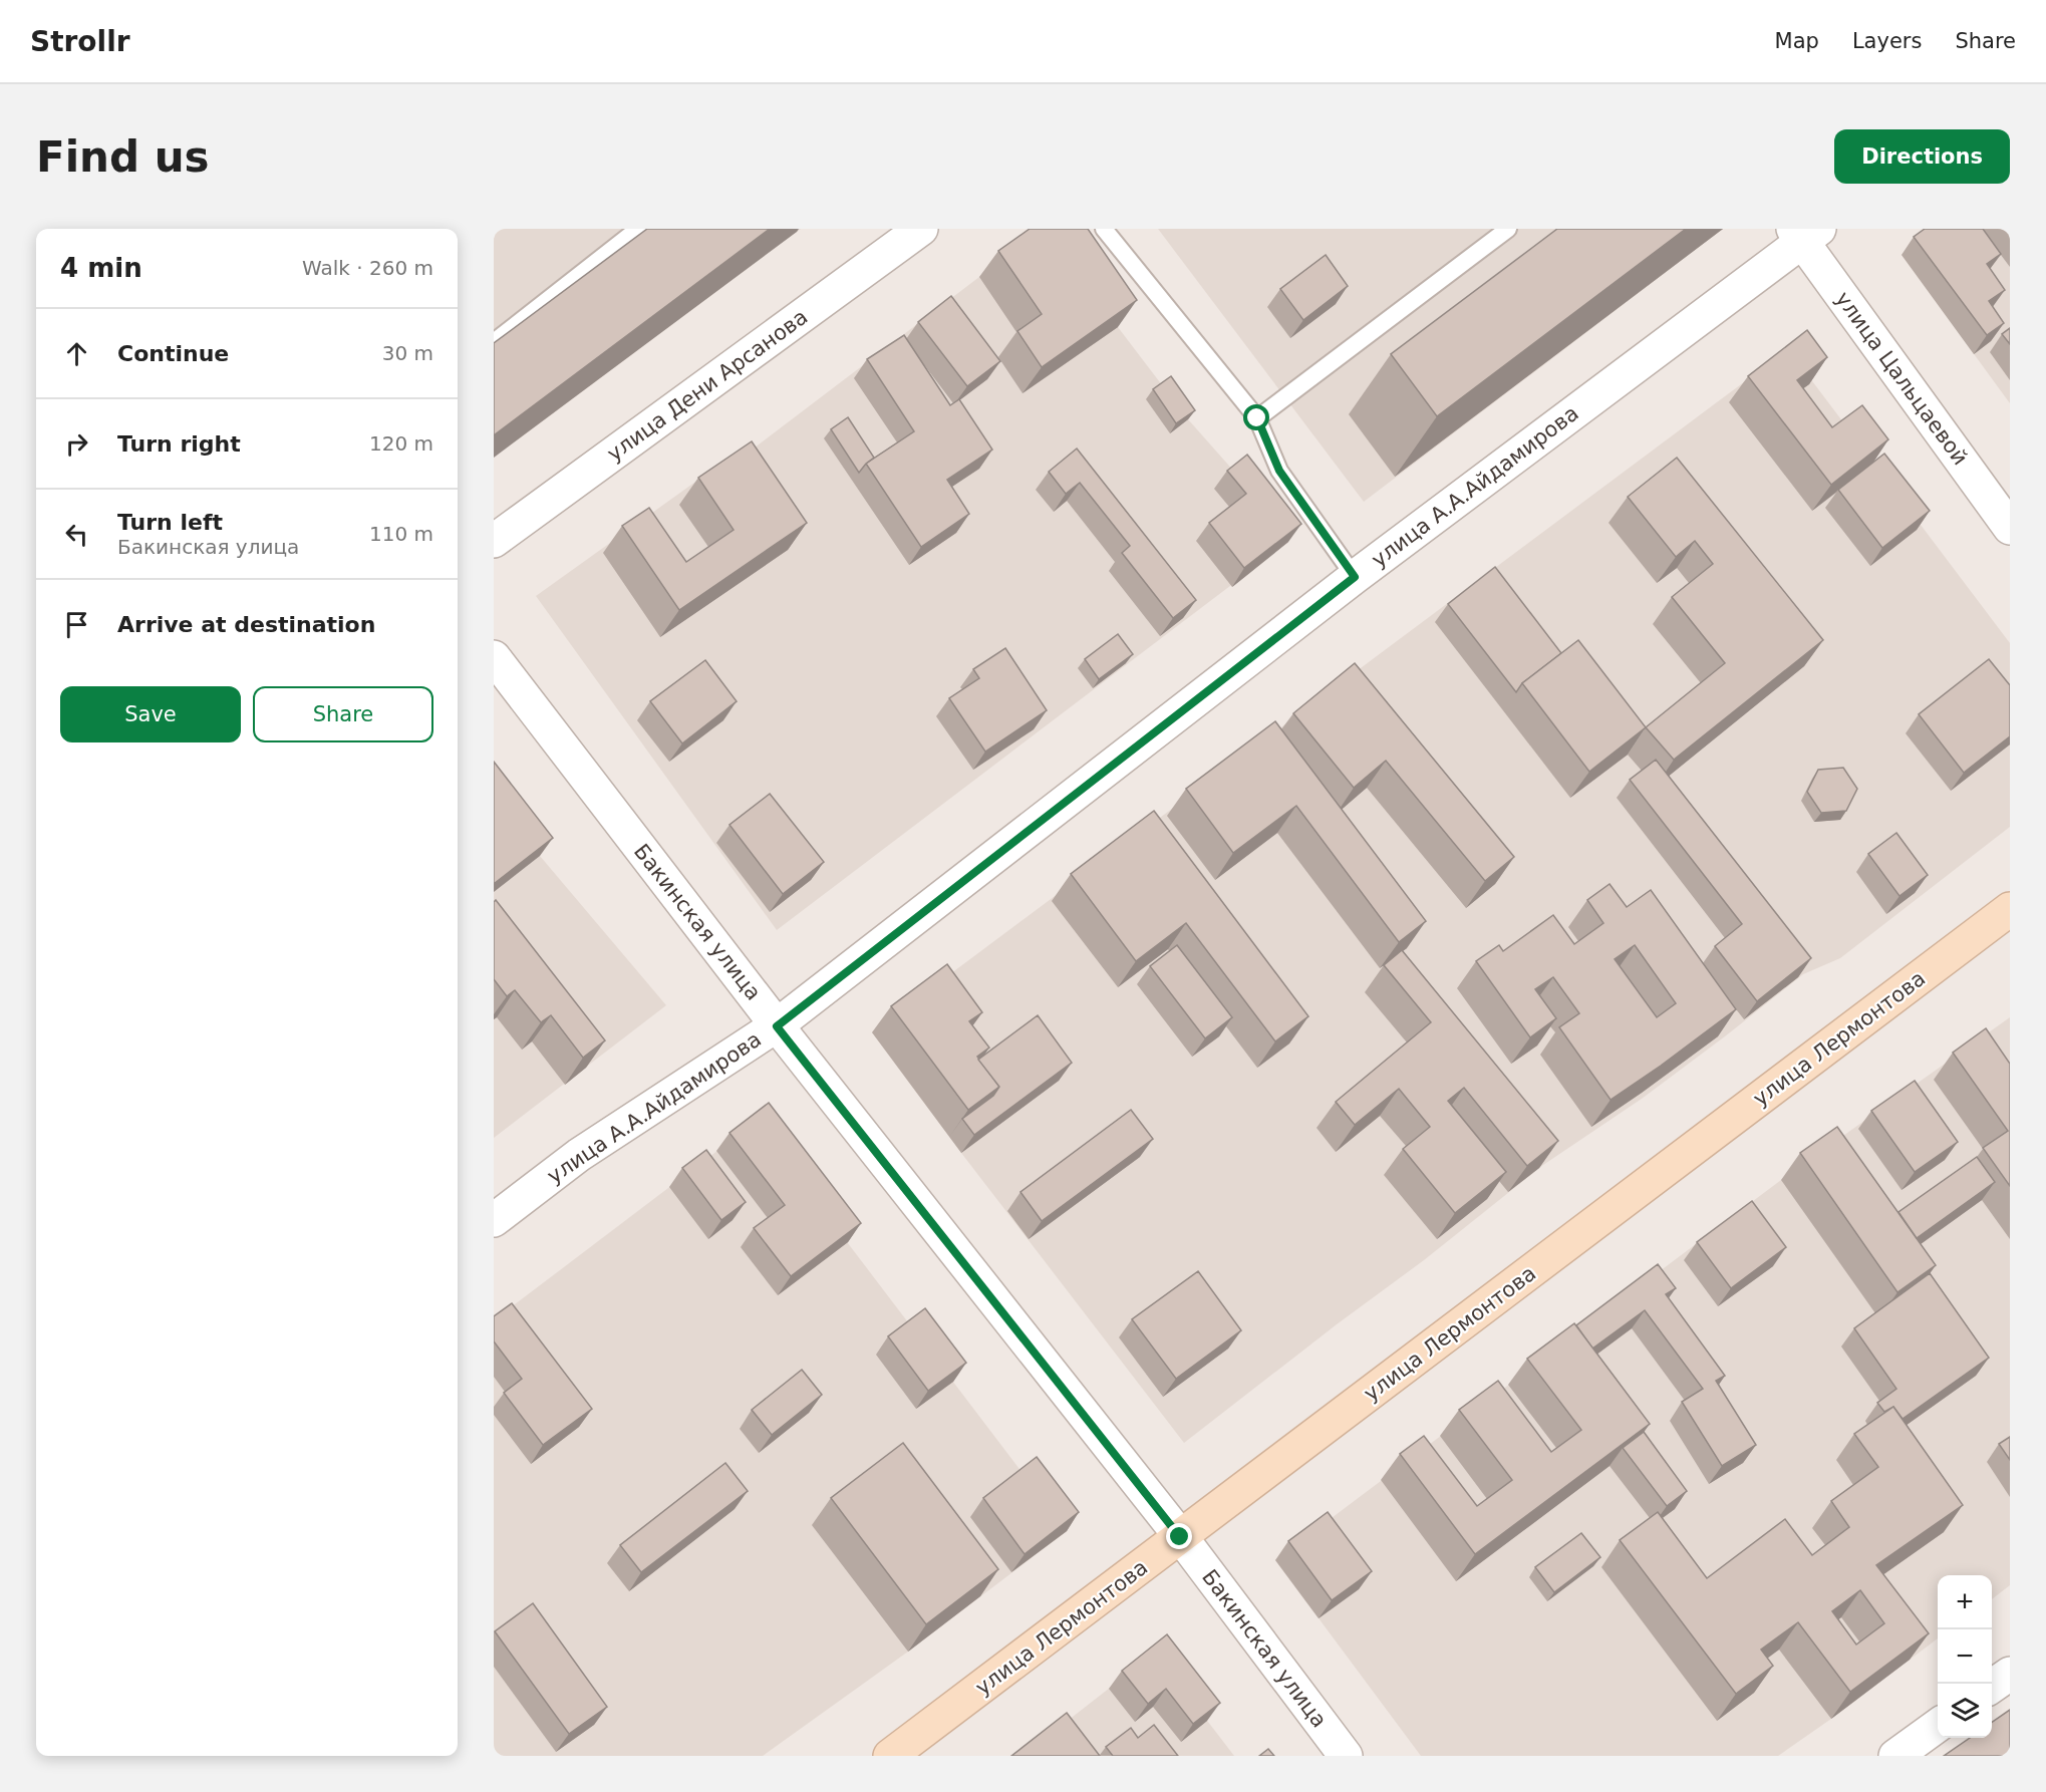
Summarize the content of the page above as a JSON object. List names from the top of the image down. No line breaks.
{"streets":{"street":["улица Цальцаевой","улица Дени Арсанова","улица А.А.Айдамирова","Бакинская улица","улица Лермонтова"]},"crossings":[["улица Цальцаевой","улица А.А.Айдамирова"],["улица А.А.Айдамирова","Бакинская улица"],["Бакинская улица","улица Лермонтова"]],"page":{"header":"Strollr","nav":["Map","Layers","Share"],"buttons":["Directions",["Save","Share"]],"title":"Find us","heading":["4 min","Walk · 260 m"],"list":[["Continue","30 m"],["Turn right","120 m"],["Turn left","Бакинская улица","110 m"],"Arrive at destination"],"map_buttons":["+","−"]}}
